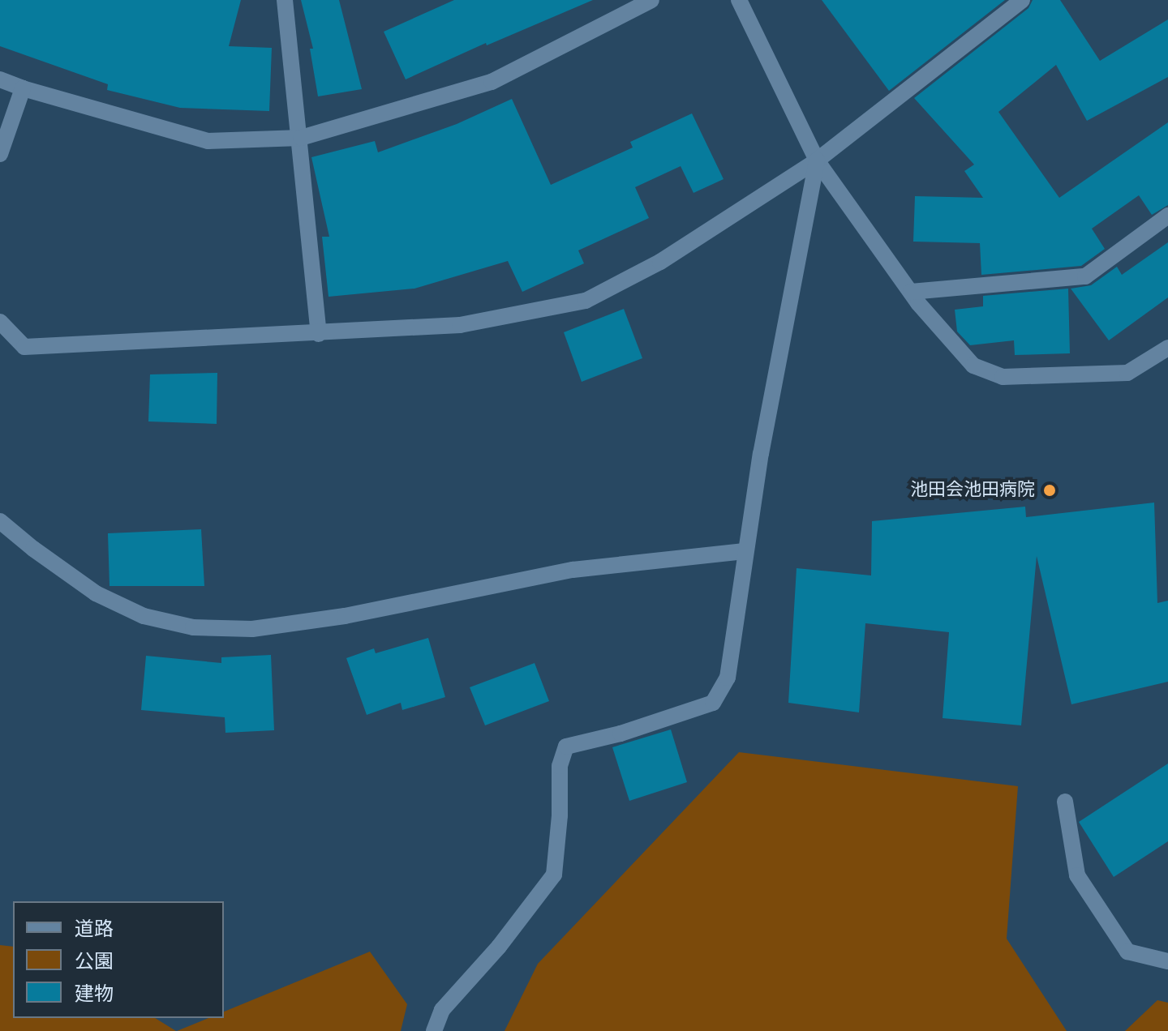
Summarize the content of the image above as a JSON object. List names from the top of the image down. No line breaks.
{"places":["池田会池田病院"],"legend":["道路","公園","建物"]}
